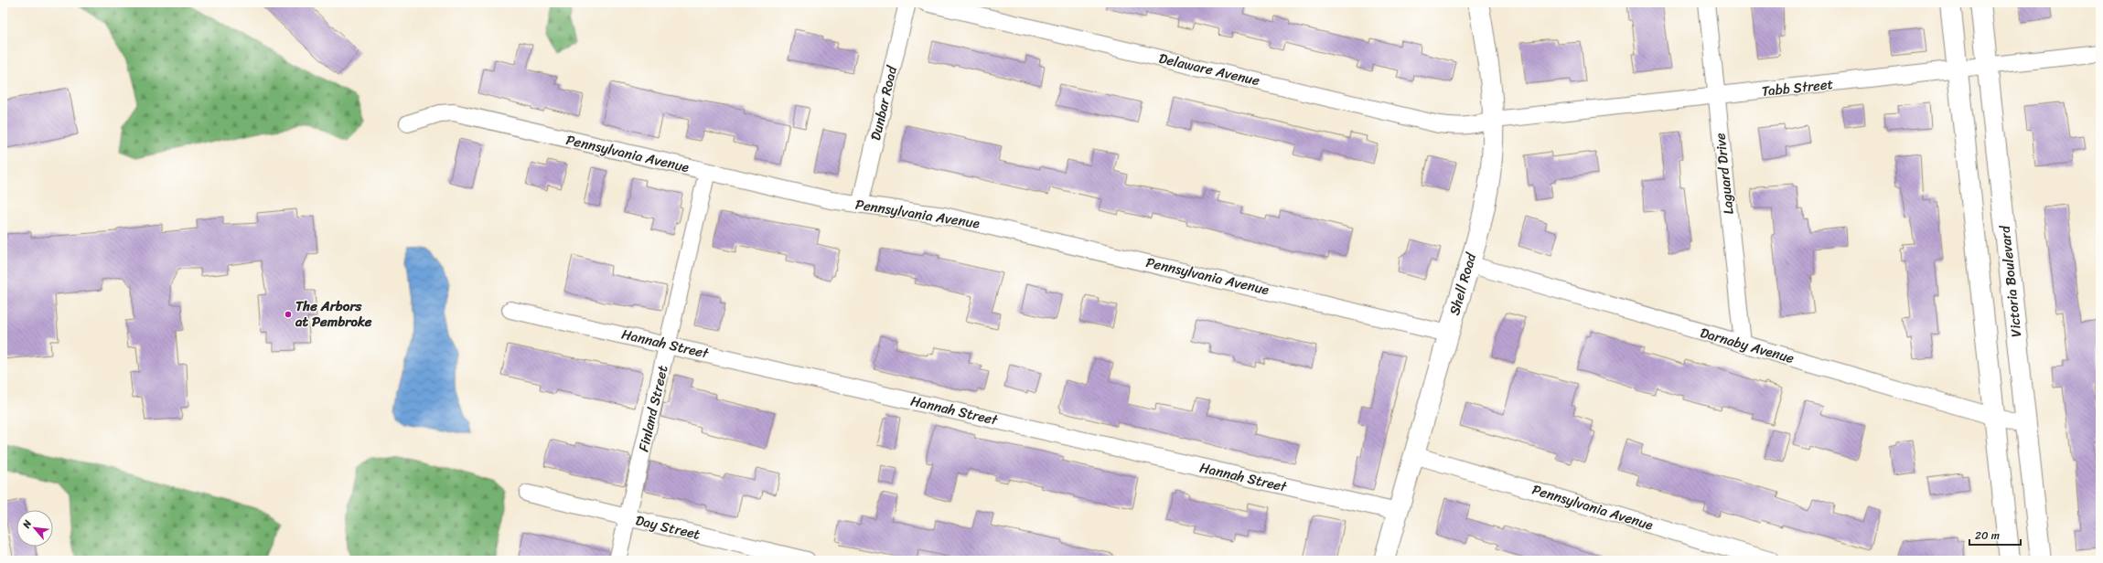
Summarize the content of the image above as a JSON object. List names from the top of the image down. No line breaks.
{"streets":{"main road":["Victoria Boulevard","Shell Road"],"street":["Delaware Avenue","Tabb Street","Dunbar Road","Pennsylvania Avenue","Laguard Drive","Hannah Street","Darnaby Avenue","Finland Street","Day Street"]},"crossings":[["Delaware Avenue","Tabb Street"],["Delaware Avenue","Shell Road"],["Tabb Street","Laguard Drive"],["Tabb Street","Victoria Boulevard"],["Tabb Street","Shell Road"],["Dunbar Road","Pennsylvania Avenue"],["Pennsylvania Avenue","Shell Road"],["Pennsylvania Avenue","Finland Street"],["Laguard Drive","Darnaby Avenue"],["Victoria Boulevard","Darnaby Avenue"],["Shell Road","Hannah Street"],["Shell Road","Darnaby Avenue"],["Hannah Street","Finland Street"],["Finland Street","Day Street"]],"places":["The Arbors at Pembroke"],"scale_bar":"20 m","north":"top left"}
